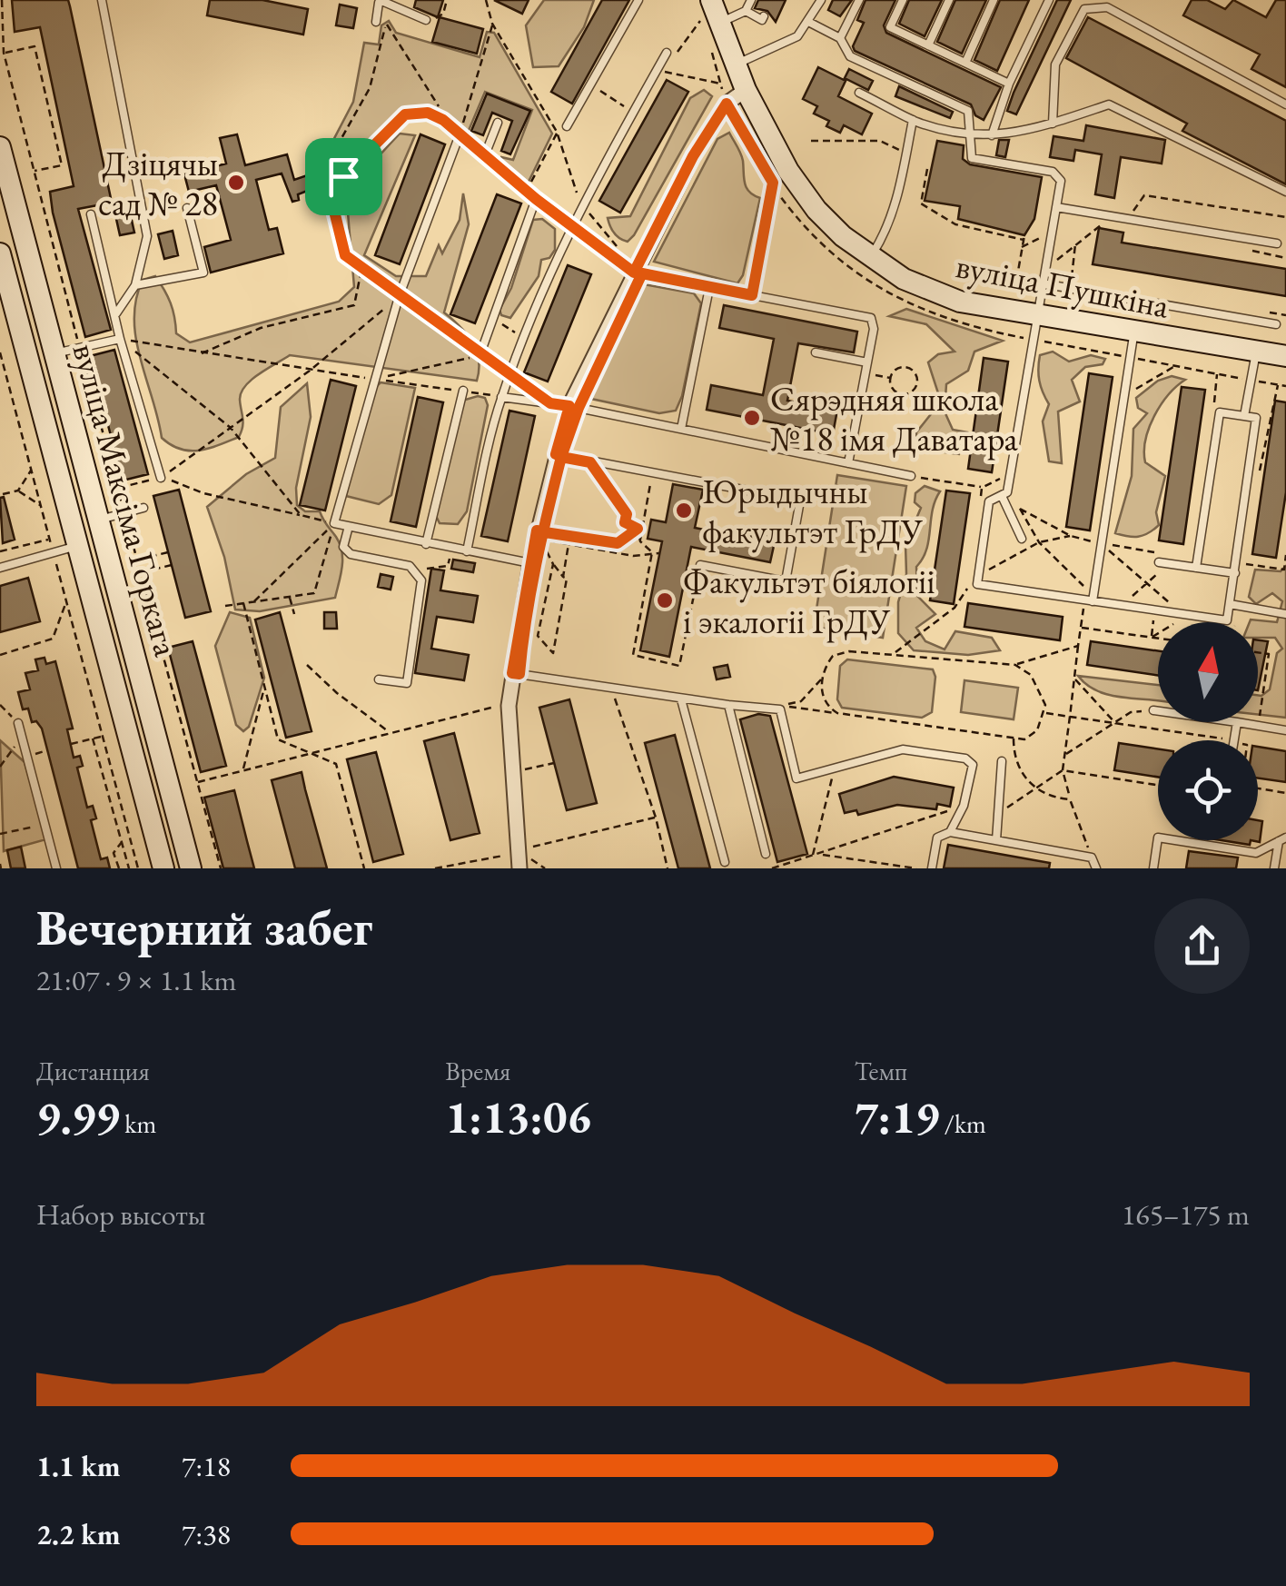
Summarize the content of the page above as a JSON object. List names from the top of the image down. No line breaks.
{"streets":{"main road":["вуліца Пушкіна","вуліца Максіма Горкага"]},"places":["Дзіцячы сад № 28","Сярэдняя школа №18 імя Даватара","Юрыдычны факультэт ГрДУ","Факультэт біялогіі і экалогіі ГрДУ"],"north":"top","page":{"heading":["Вечерний забег","21:07 · 9 × 1.1 km"],"stats":[["Дистанция","9.99 km"],["Время","1:13:06"],["Темп","7:19 /km"]],"chart":["Набор высоты","165–175 m"],"list":[{"name":"1.1 km","note":"7:18"},{"name":"2.2 km","note":"7:38"}]}}
